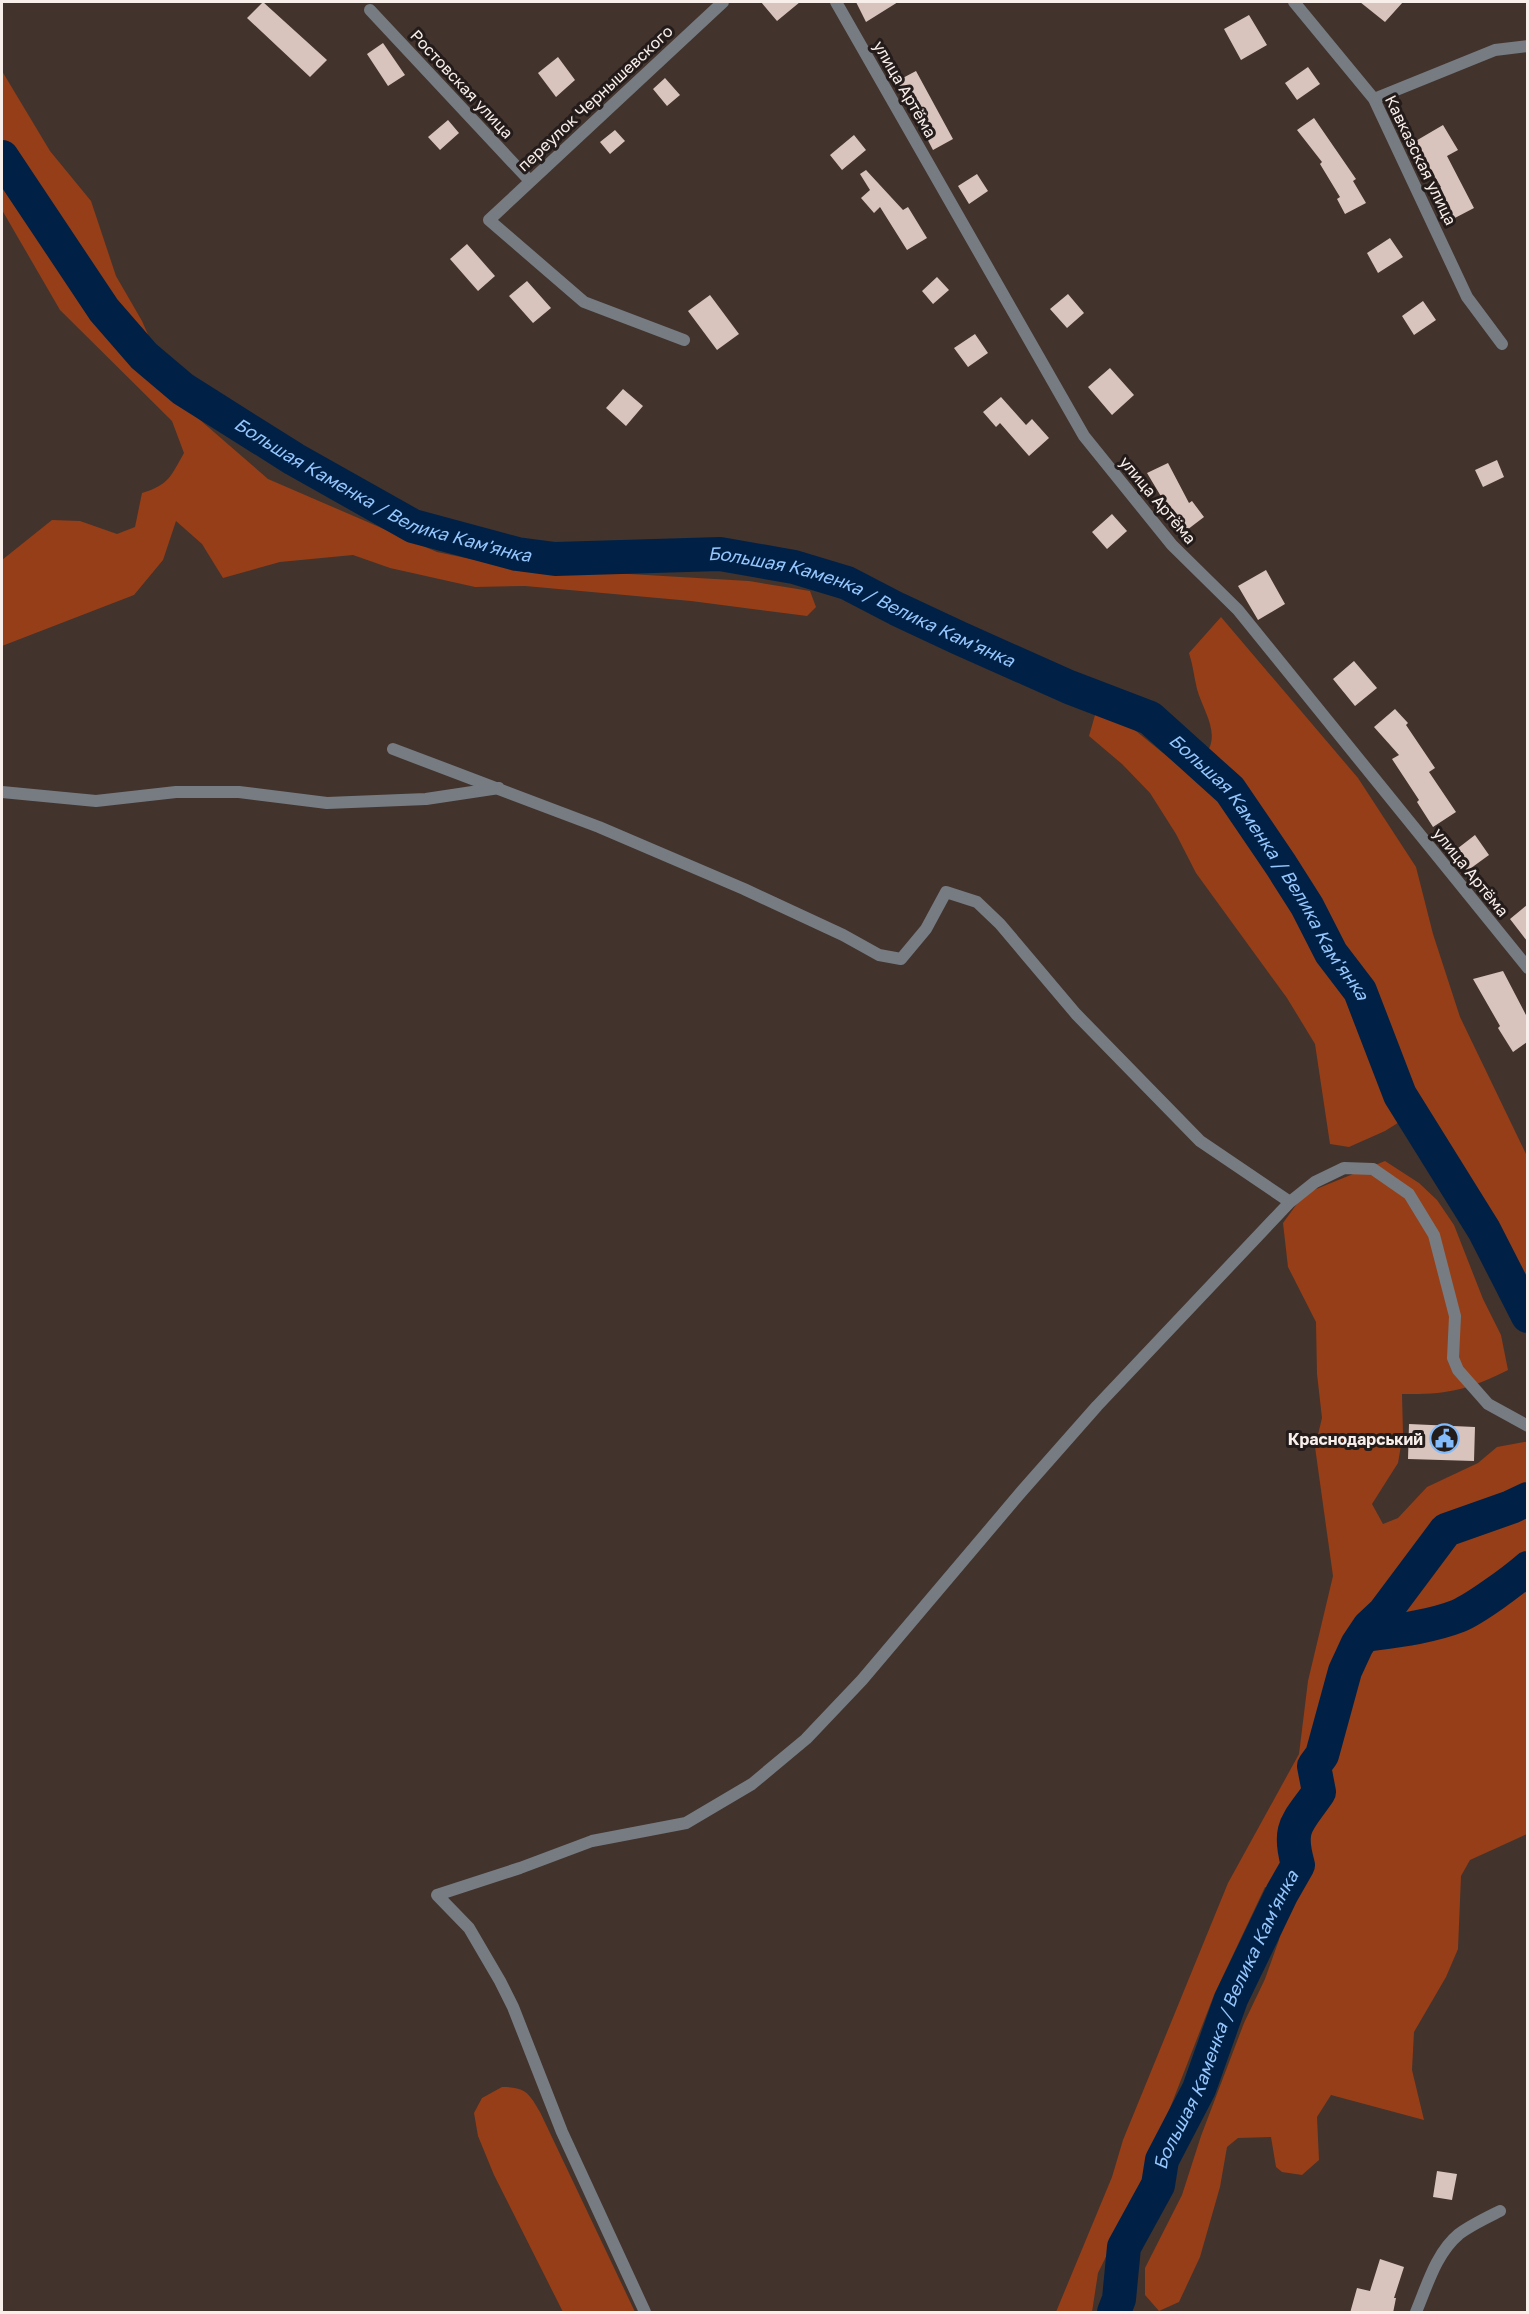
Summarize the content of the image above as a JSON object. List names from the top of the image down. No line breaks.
{"streets":{"street":["Ростовская улица","улица Артёма","переулок Чернышевского","Кавказская улица"]},"crossings":[["Ростовская улица","переулок Чернышевского"]],"water":["Большая Каменка / Велика Кам'янка"],"places":{"public building":["Краснодарський"]}}
